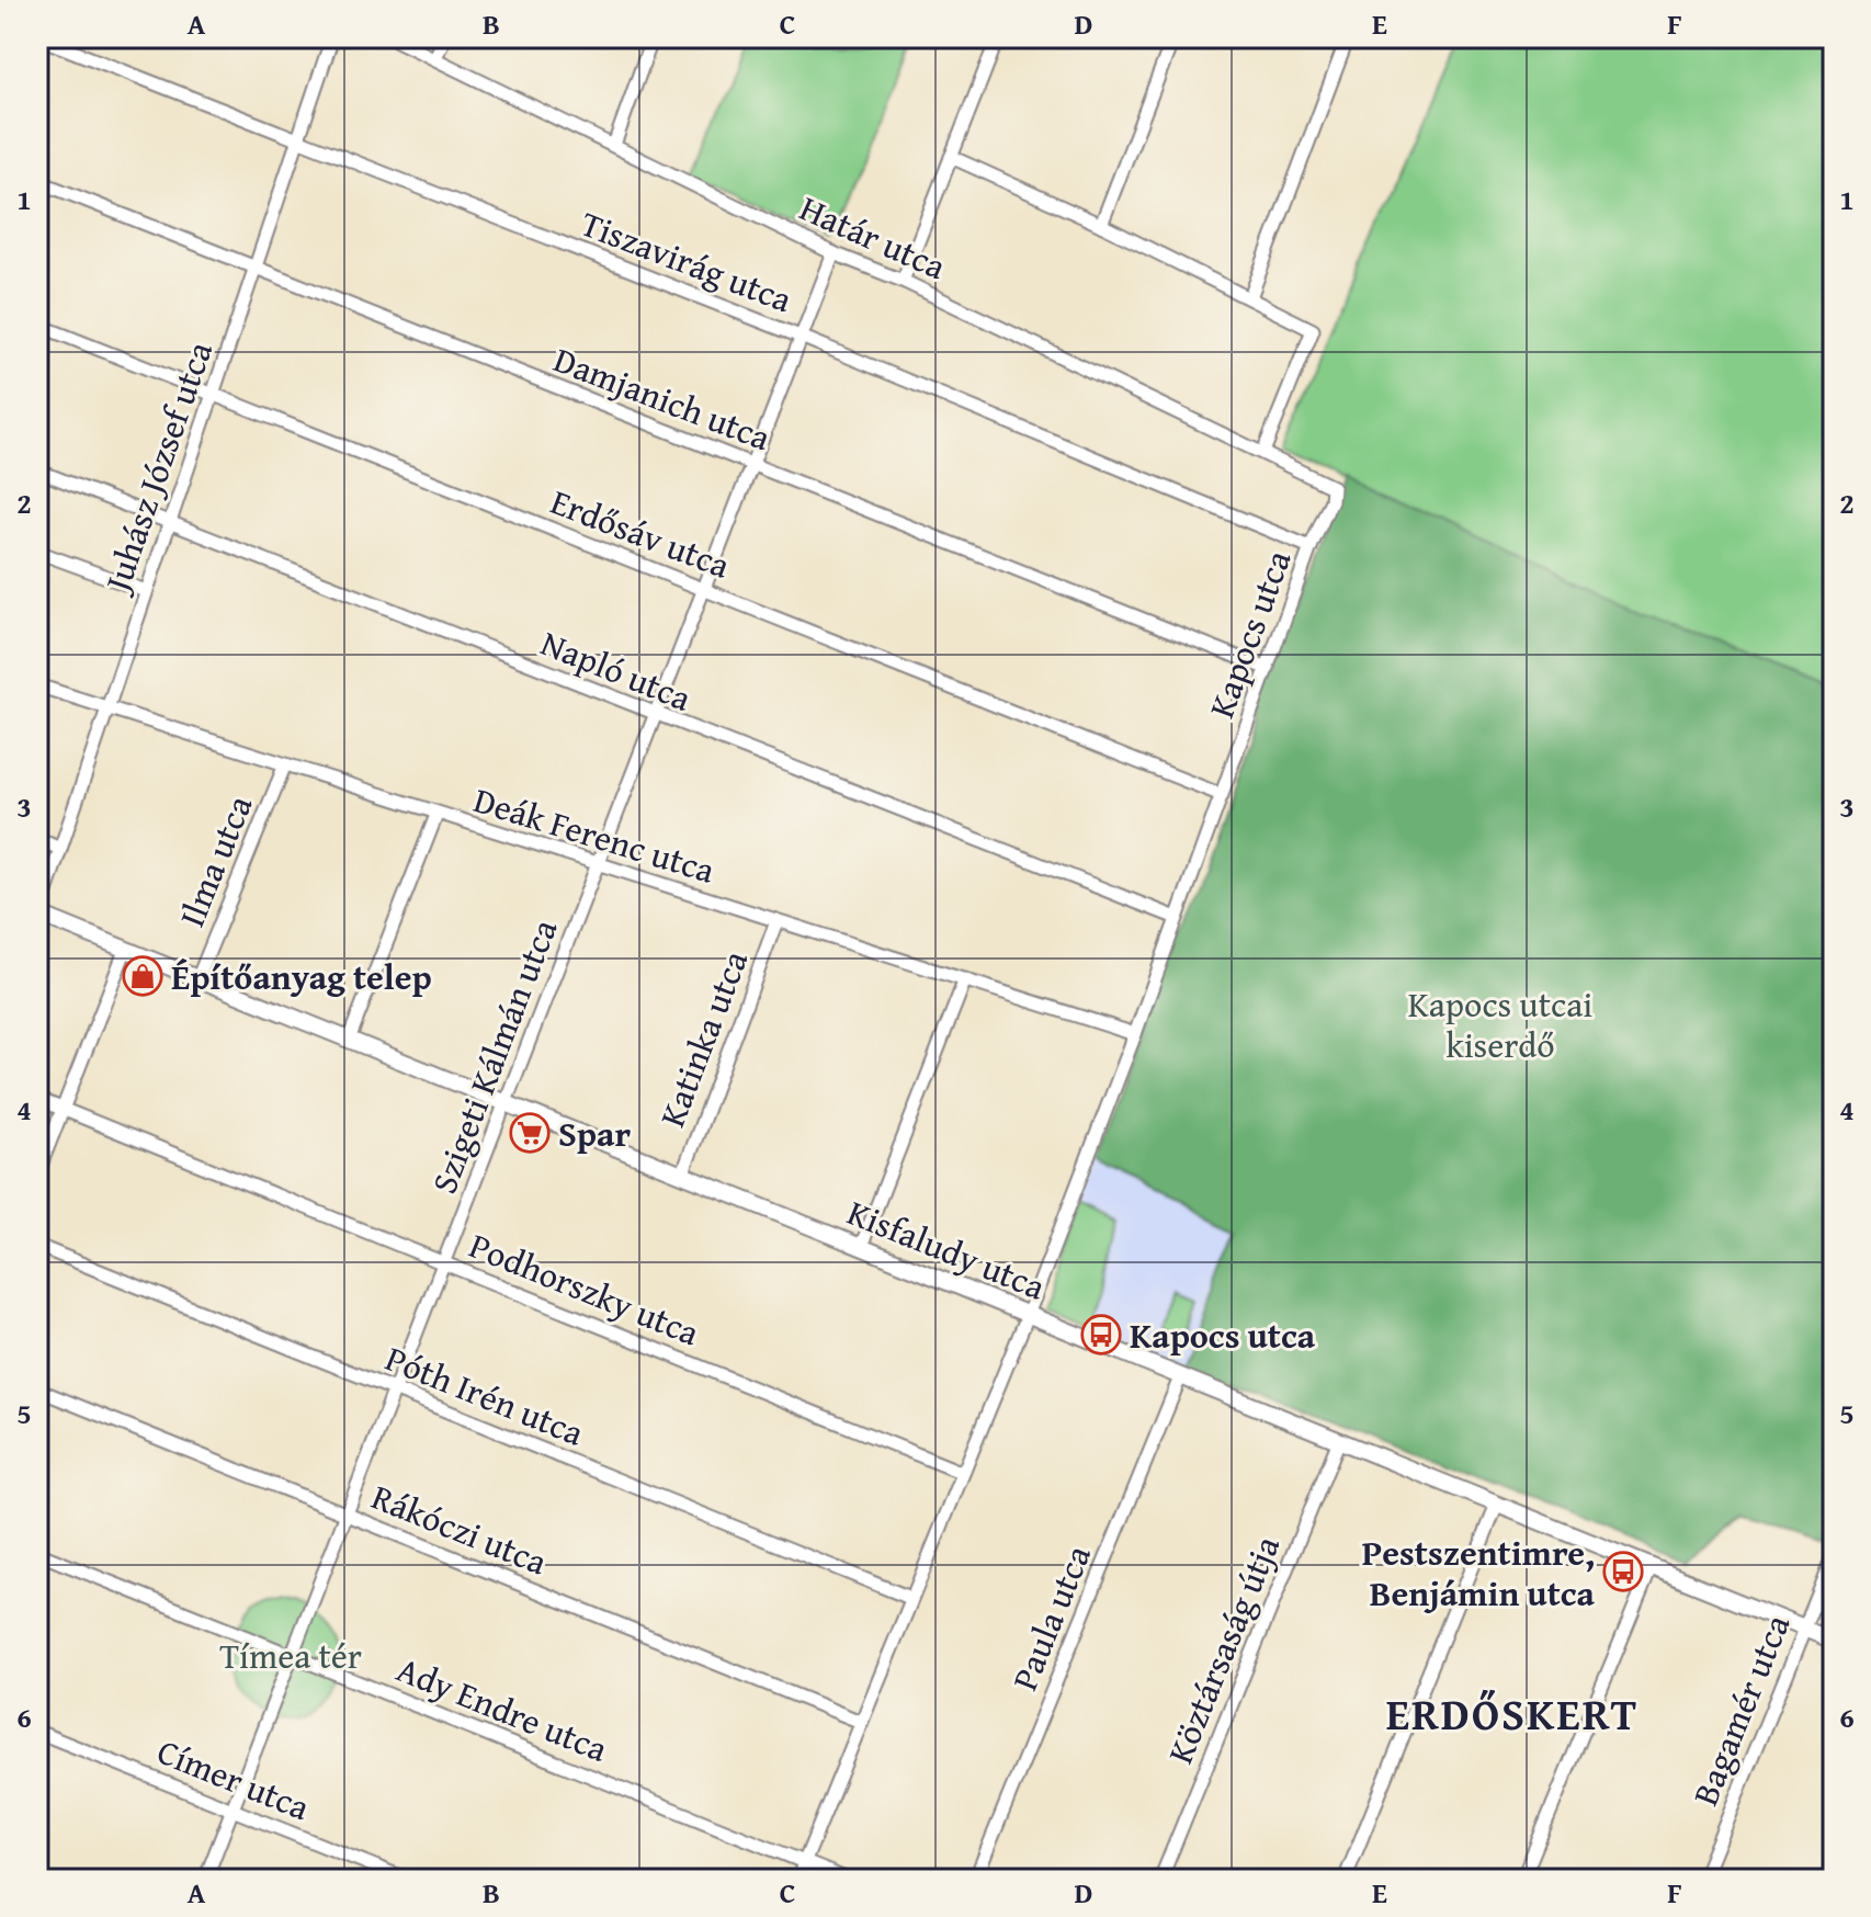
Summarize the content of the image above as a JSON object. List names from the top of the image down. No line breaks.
{"streets":{"street":["Határ utca","Tiszavirág utca","Damjanich utca","Juhász József utca","Erdősáv utca","Kapocs utca","Napló utca","Deák Ferenc utca","Ilma utca","Katinka utca","Szigeti Kálmán utca","Kisfaludy utca","Podhorszky utca","Póth Irén utca","Rákóczi utca","Paula utca","Köztársaság útja","Ady Endre utca","Bagamér utca","Címer utca"]},"crossings":[["Határ utca","Kapocs utca"],["Határ utca","Szigeti Kálmán utca"],["Tiszavirág utca","Juhász József utca"],["Tiszavirág utca","Kapocs utca"],["Tiszavirág utca","Szigeti Kálmán utca"],["Damjanich utca","Juhász József utca"],["Damjanich utca","Kapocs utca"],["Damjanich utca","Szigeti Kálmán utca"],["Juhász József utca","Erdősáv utca"],["Juhász József utca","Napló utca"],["Juhász József utca","Deák Ferenc utca"],["Juhász József utca","Kisfaludy utca"],["Erdősáv utca","Kapocs utca"],["Erdősáv utca","Szigeti Kálmán utca"],["Kapocs utca","Napló utca"],["Kapocs utca","Deák Ferenc utca"],["Kapocs utca","Kisfaludy utca"],["Kapocs utca","Podhorszky utca"],["Kapocs utca","Póth Irén utca"],["Kapocs utca","Rákóczi utca"],["Kapocs utca","Ady Endre utca"],["Napló utca","Szigeti Kálmán utca"],["Deák Ferenc utca","Ilma utca"],["Deák Ferenc utca","Katinka utca"],["Deák Ferenc utca","Szigeti Kálmán utca"],["Ilma utca","Kisfaludy utca"],["Katinka utca","Kisfaludy utca"],["Szigeti Kálmán utca","Kisfaludy utca"],["Szigeti Kálmán utca","Podhorszky utca"],["Szigeti Kálmán utca","Póth Irén utca"],["Szigeti Kálmán utca","Rákóczi utca"],["Szigeti Kálmán utca","Ady Endre utca"],["Szigeti Kálmán utca","Címer utca"],["Kisfaludy utca","Paula utca"],["Kisfaludy utca","Köztársaság útja"],["Kisfaludy utca","Bagamér utca"]],"districts":["ERDŐSKERT"],"parks":["Kapocs utcai kiserdő","Tímea tér"],"places":{"shop":["Építőanyag telep"],"supermarket":["Spar"],"bus stop":["Kapocs utca","Pestszentimre, Benjámin utca"]},"grid":{"columns":["A","B","C","D","E","F"],"rows":["1","2","3","4","5","6"]}}
